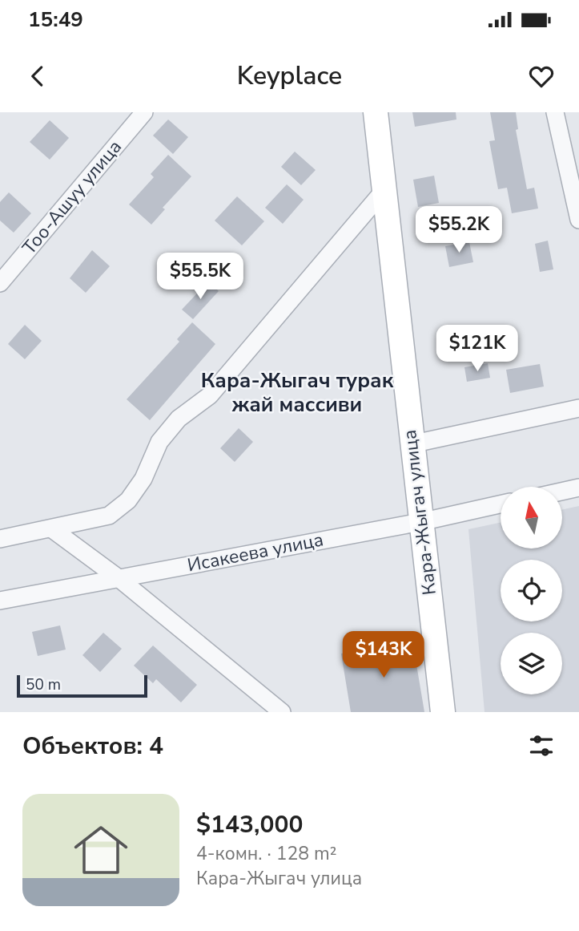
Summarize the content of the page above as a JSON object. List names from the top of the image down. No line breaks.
{"streets":{"street":["Тоо-Ашуу улица","Кара-Жыгач улица","Исакеева улица"]},"crossings":[["Кара-Жыгач улица","Исакеева улица"]],"districts":["Кара-Жыгач турак жай массиви"],"scale_bar":"50 m","north":"top","page":{"status":"15:49","header":"Keyplace","price":["$55.2K","$55.5K","$121K","$143K"],"scale":"50 m","heading":"Объектов: 4","list":[{"name":"$143,000","note":"4-комн. · 128 m² · Кара-Жыгач улица"}]}}
